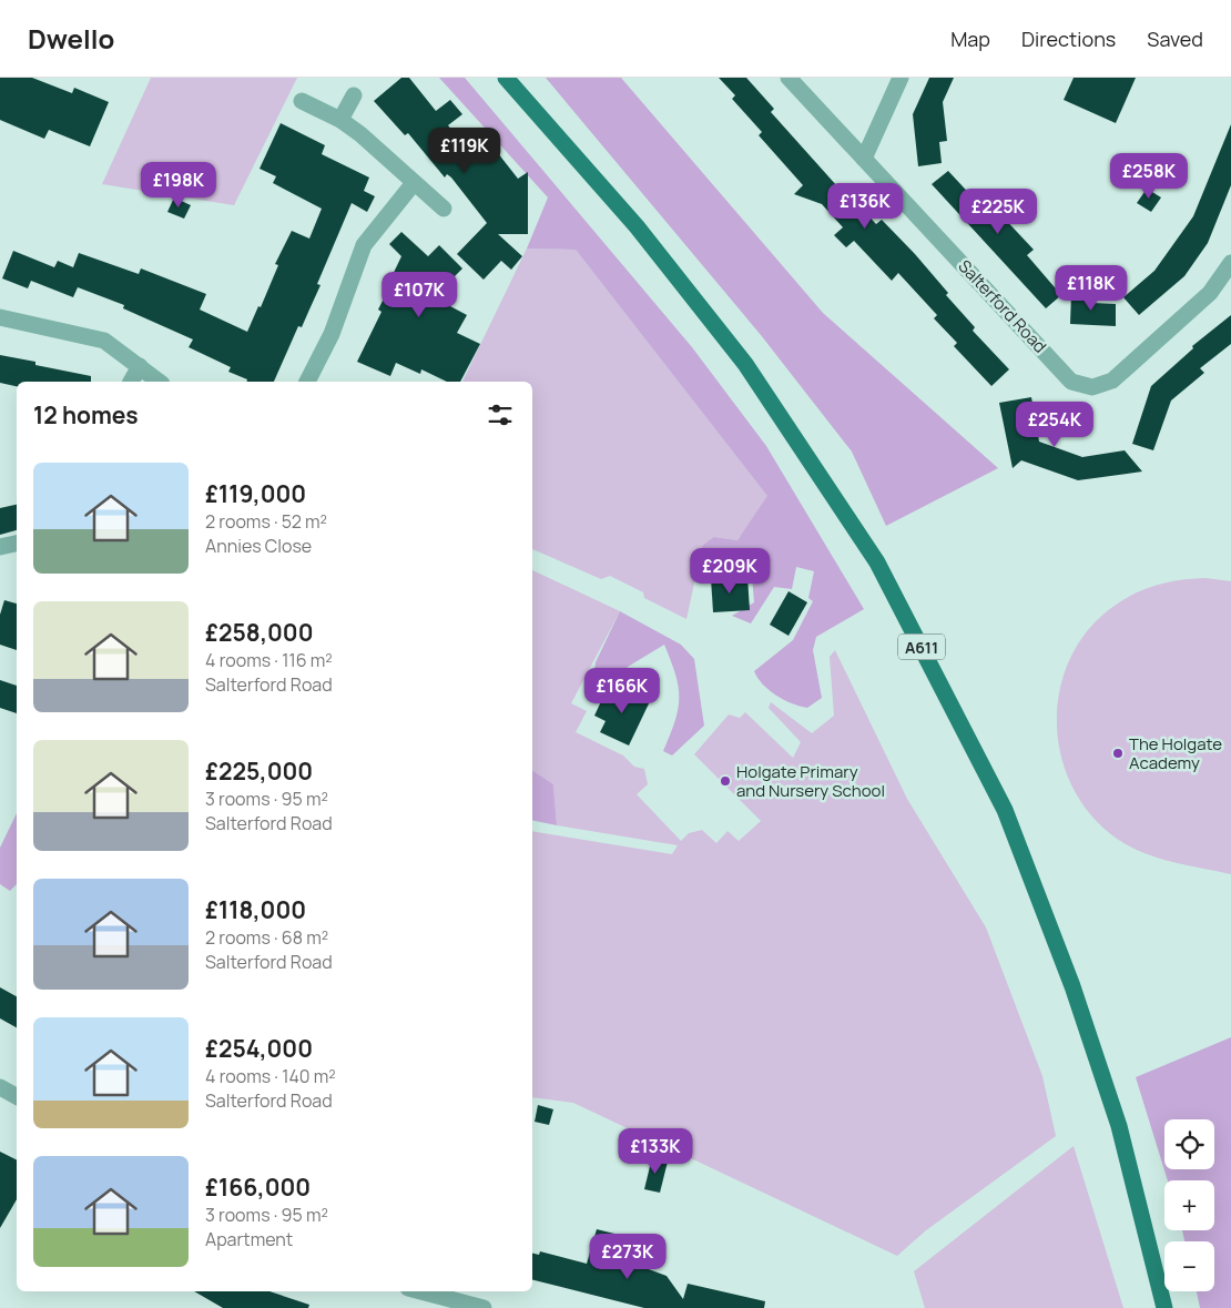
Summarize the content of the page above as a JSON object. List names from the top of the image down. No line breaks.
{"streets":{"main road":["A611"],"street":["Salterford Road"]},"places":["The Holgate Academy","Holgate Primary and Nursery School"],"page":{"header":"Dwello","nav":["Map","Directions","Saved"],"price":["£119K","£258K","£198K","£136K","£225K","£118K","£107K","£254K","£209K","£166K","£133K","£273K"],"heading":"12 homes","list":[{"name":"£119,000","note":"2 rooms · 52 m² · Annies Close"},{"name":"£258,000","note":"4 rooms · 116 m² · Salterford Road"},{"name":"£225,000","note":"3 rooms · 95 m² · Salterford Road"},{"name":"£118,000","note":"2 rooms · 68 m² · Salterford Road"},{"name":"£254,000","note":"4 rooms · 140 m² · Salterford Road"},{"name":"£166,000","note":"3 rooms · 95 m² · Apartment"}],"map_buttons":["+","−"]}}
